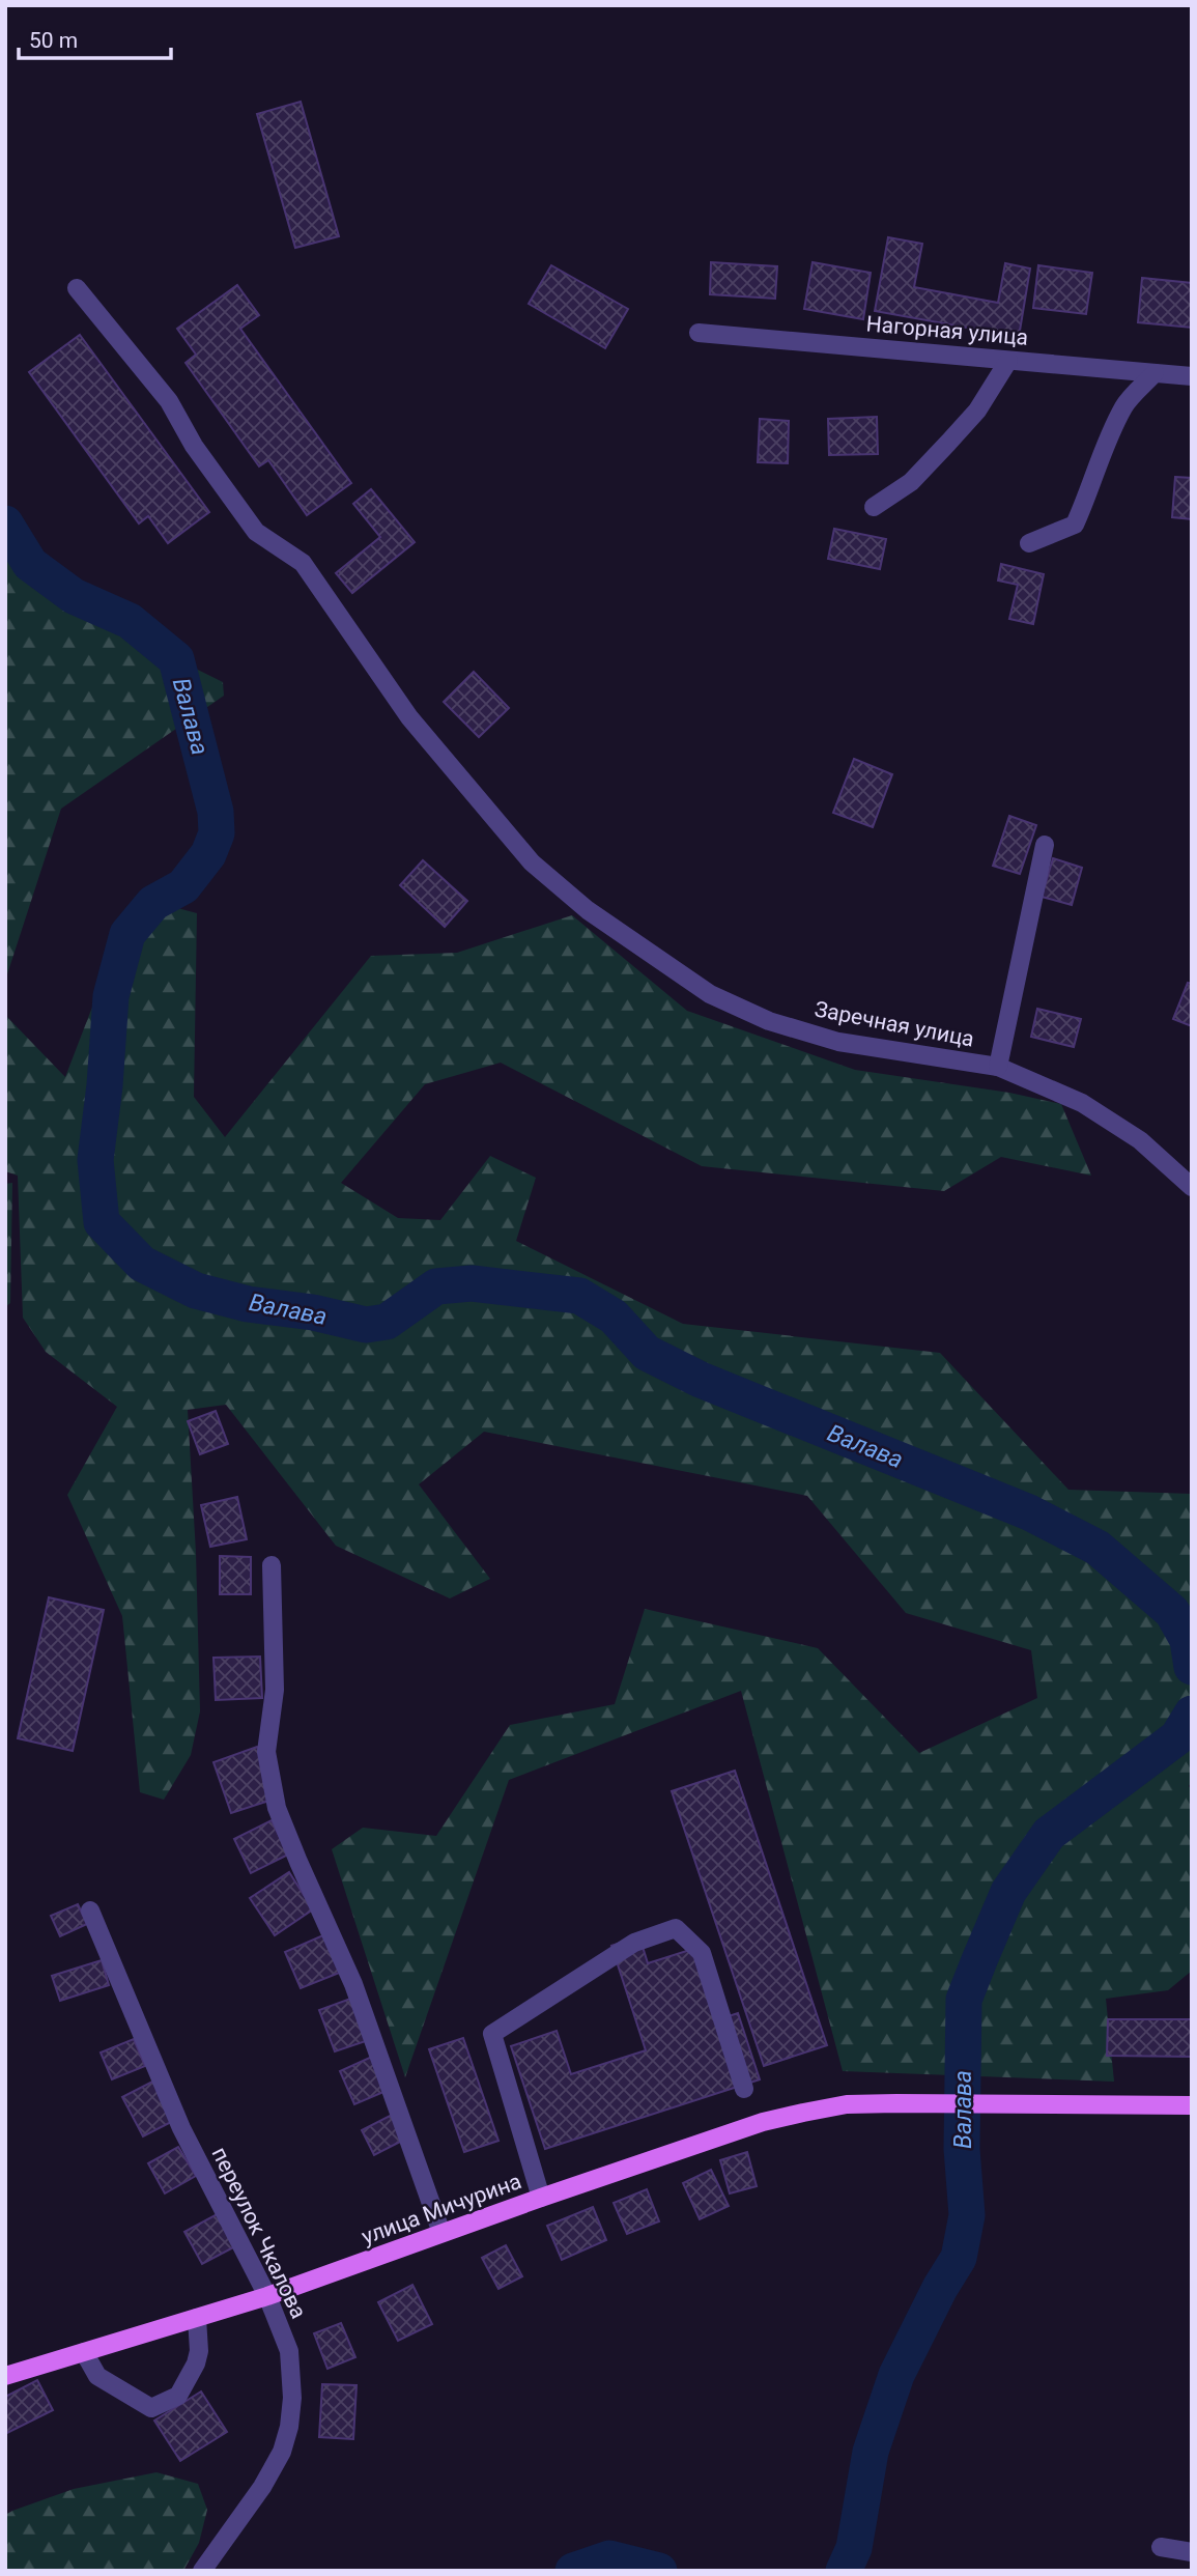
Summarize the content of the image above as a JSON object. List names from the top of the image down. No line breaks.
{"streets":{"main road":["улица Мичурина"],"street":["Нагорная улица","Заречная улица","переулок Чкалова"]},"crossings":[["улица Мичурина","переулок Чкалова"]],"water":["Валава"],"scale_bar":"50 m"}
